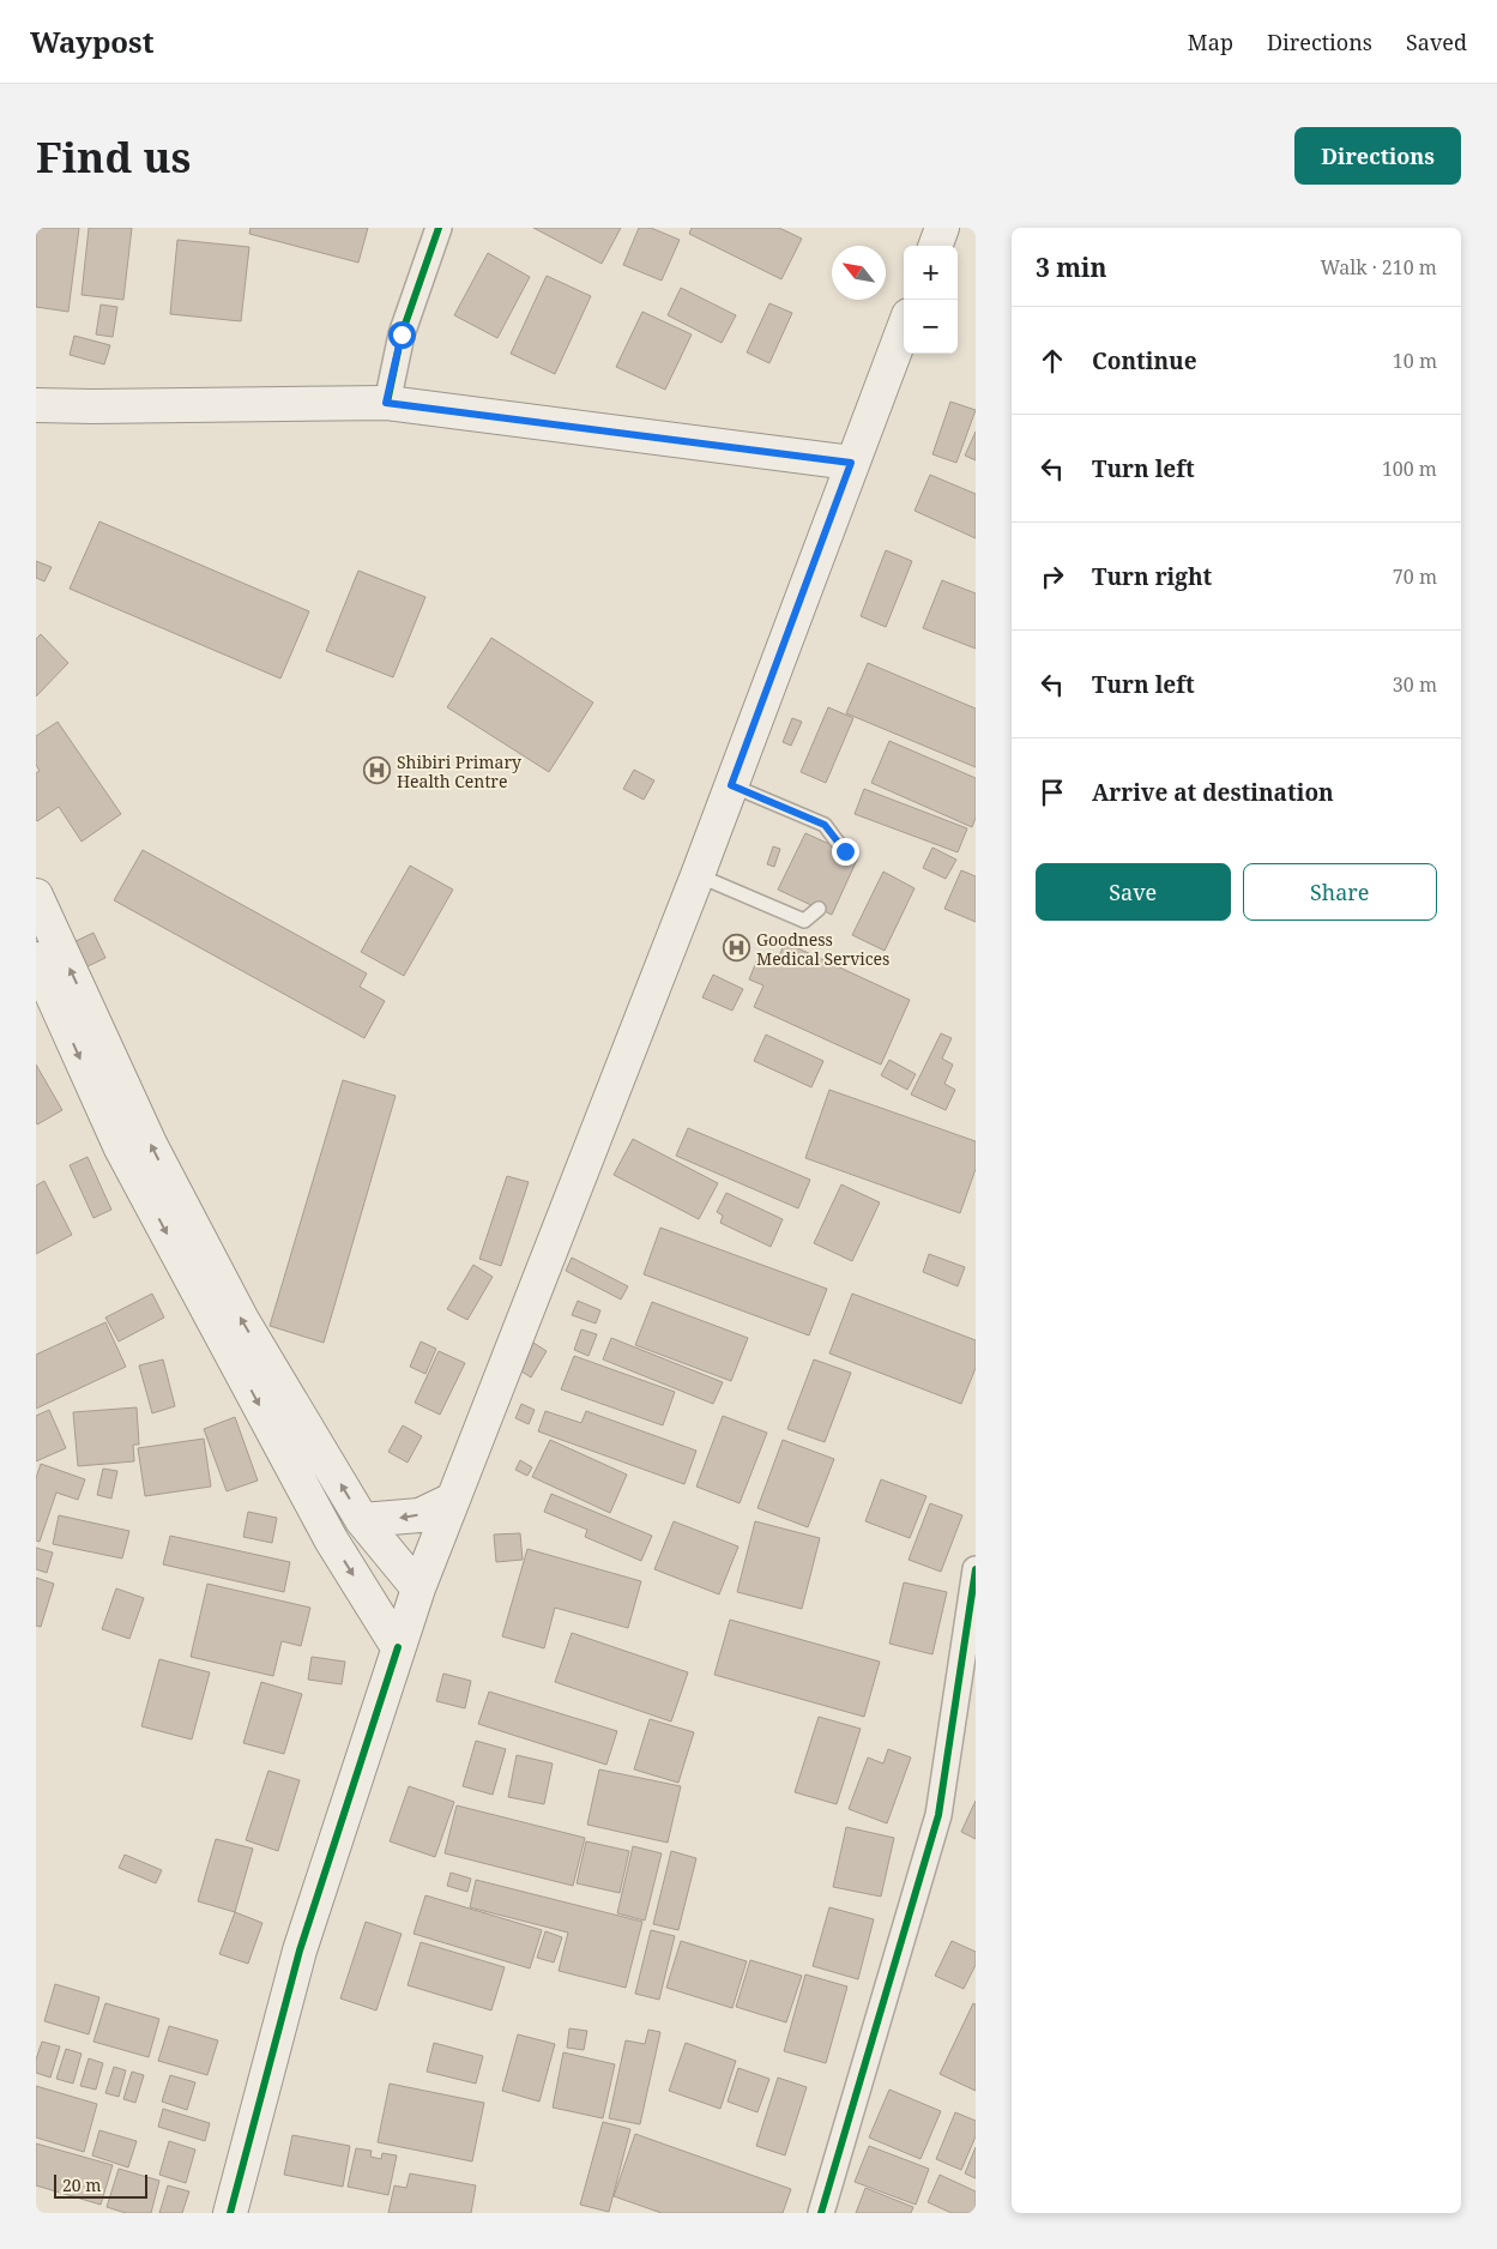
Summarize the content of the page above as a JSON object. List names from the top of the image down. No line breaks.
{"places":{"hospital":["Shibiri Primary Health Centre","Goodness Medical Services"]},"scale_bar":"20 m","north":"top left","page":{"header":"Waypost","nav":["Map","Directions","Saved"],"buttons":["Directions",["Save","Share"]],"title":"Find us","heading":["3 min","Walk · 210 m"],"map_buttons":["+","−"],"list":[["Continue","10 m"],["Turn left","100 m"],["Turn right","70 m"],["Turn left","30 m"],"Arrive at destination"],"scale":"20 m"}}
